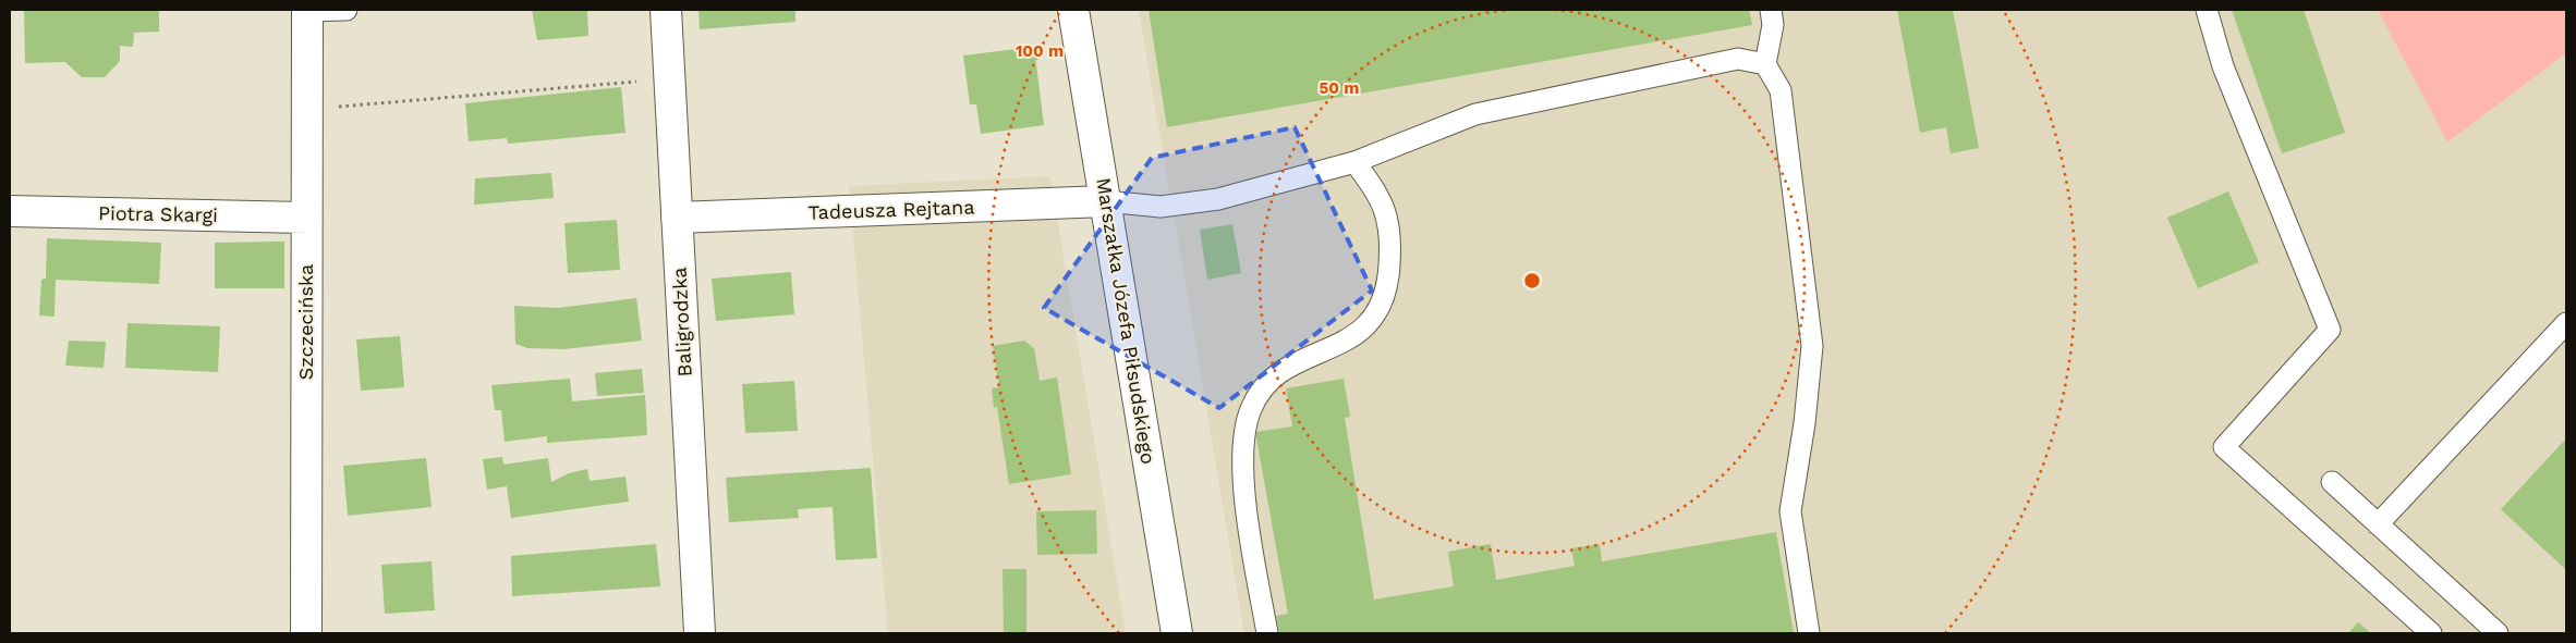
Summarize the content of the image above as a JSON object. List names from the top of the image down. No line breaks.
{"streets":{"street":["Tadeusza Rejtana","Piotra Skargi","Marszałka Józefa Piłsudskiego","Szczecińska","Baligrodzka"]},"crossings":[["Tadeusza Rejtana","Marszałka Józefa Piłsudskiego"],["Tadeusza Rejtana","Baligrodzka"],["Piotra Skargi","Szczecińska"]],"rings":["100 m","50 m"]}
